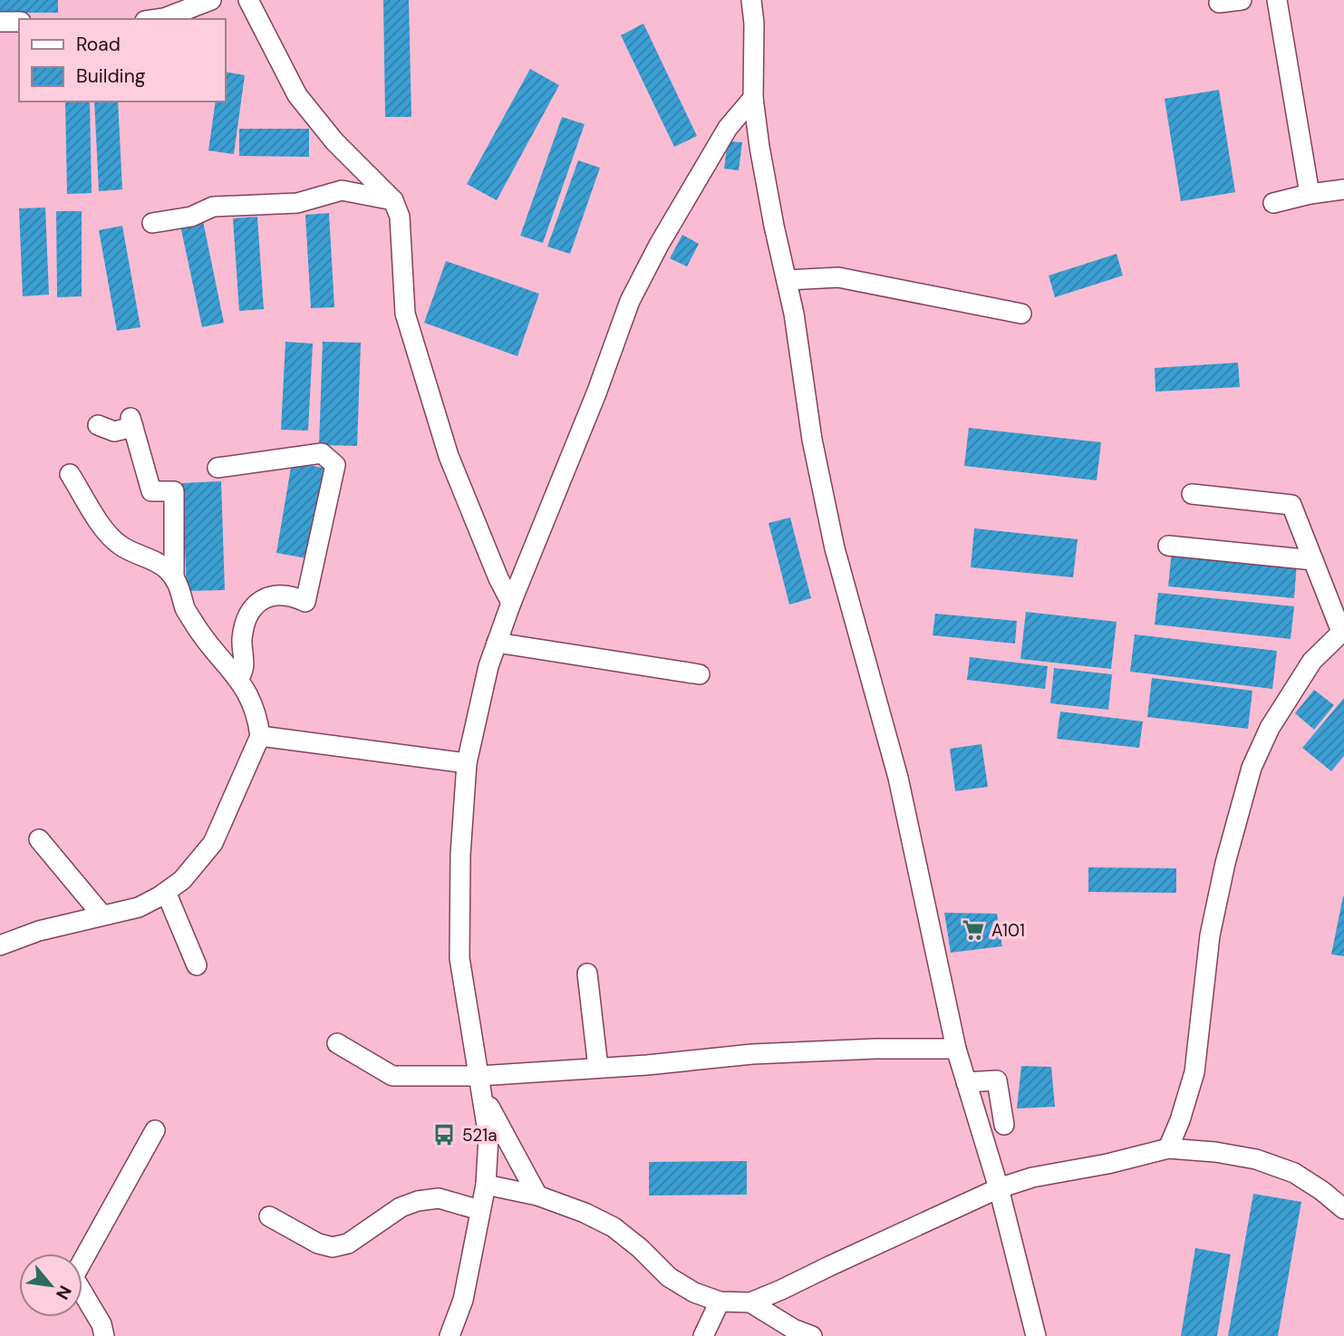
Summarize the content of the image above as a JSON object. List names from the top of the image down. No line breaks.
{"places":{"supermarket":["A101"],"bus stop":["521a"]},"legend":["Road","Building"],"north":"bottom right"}
